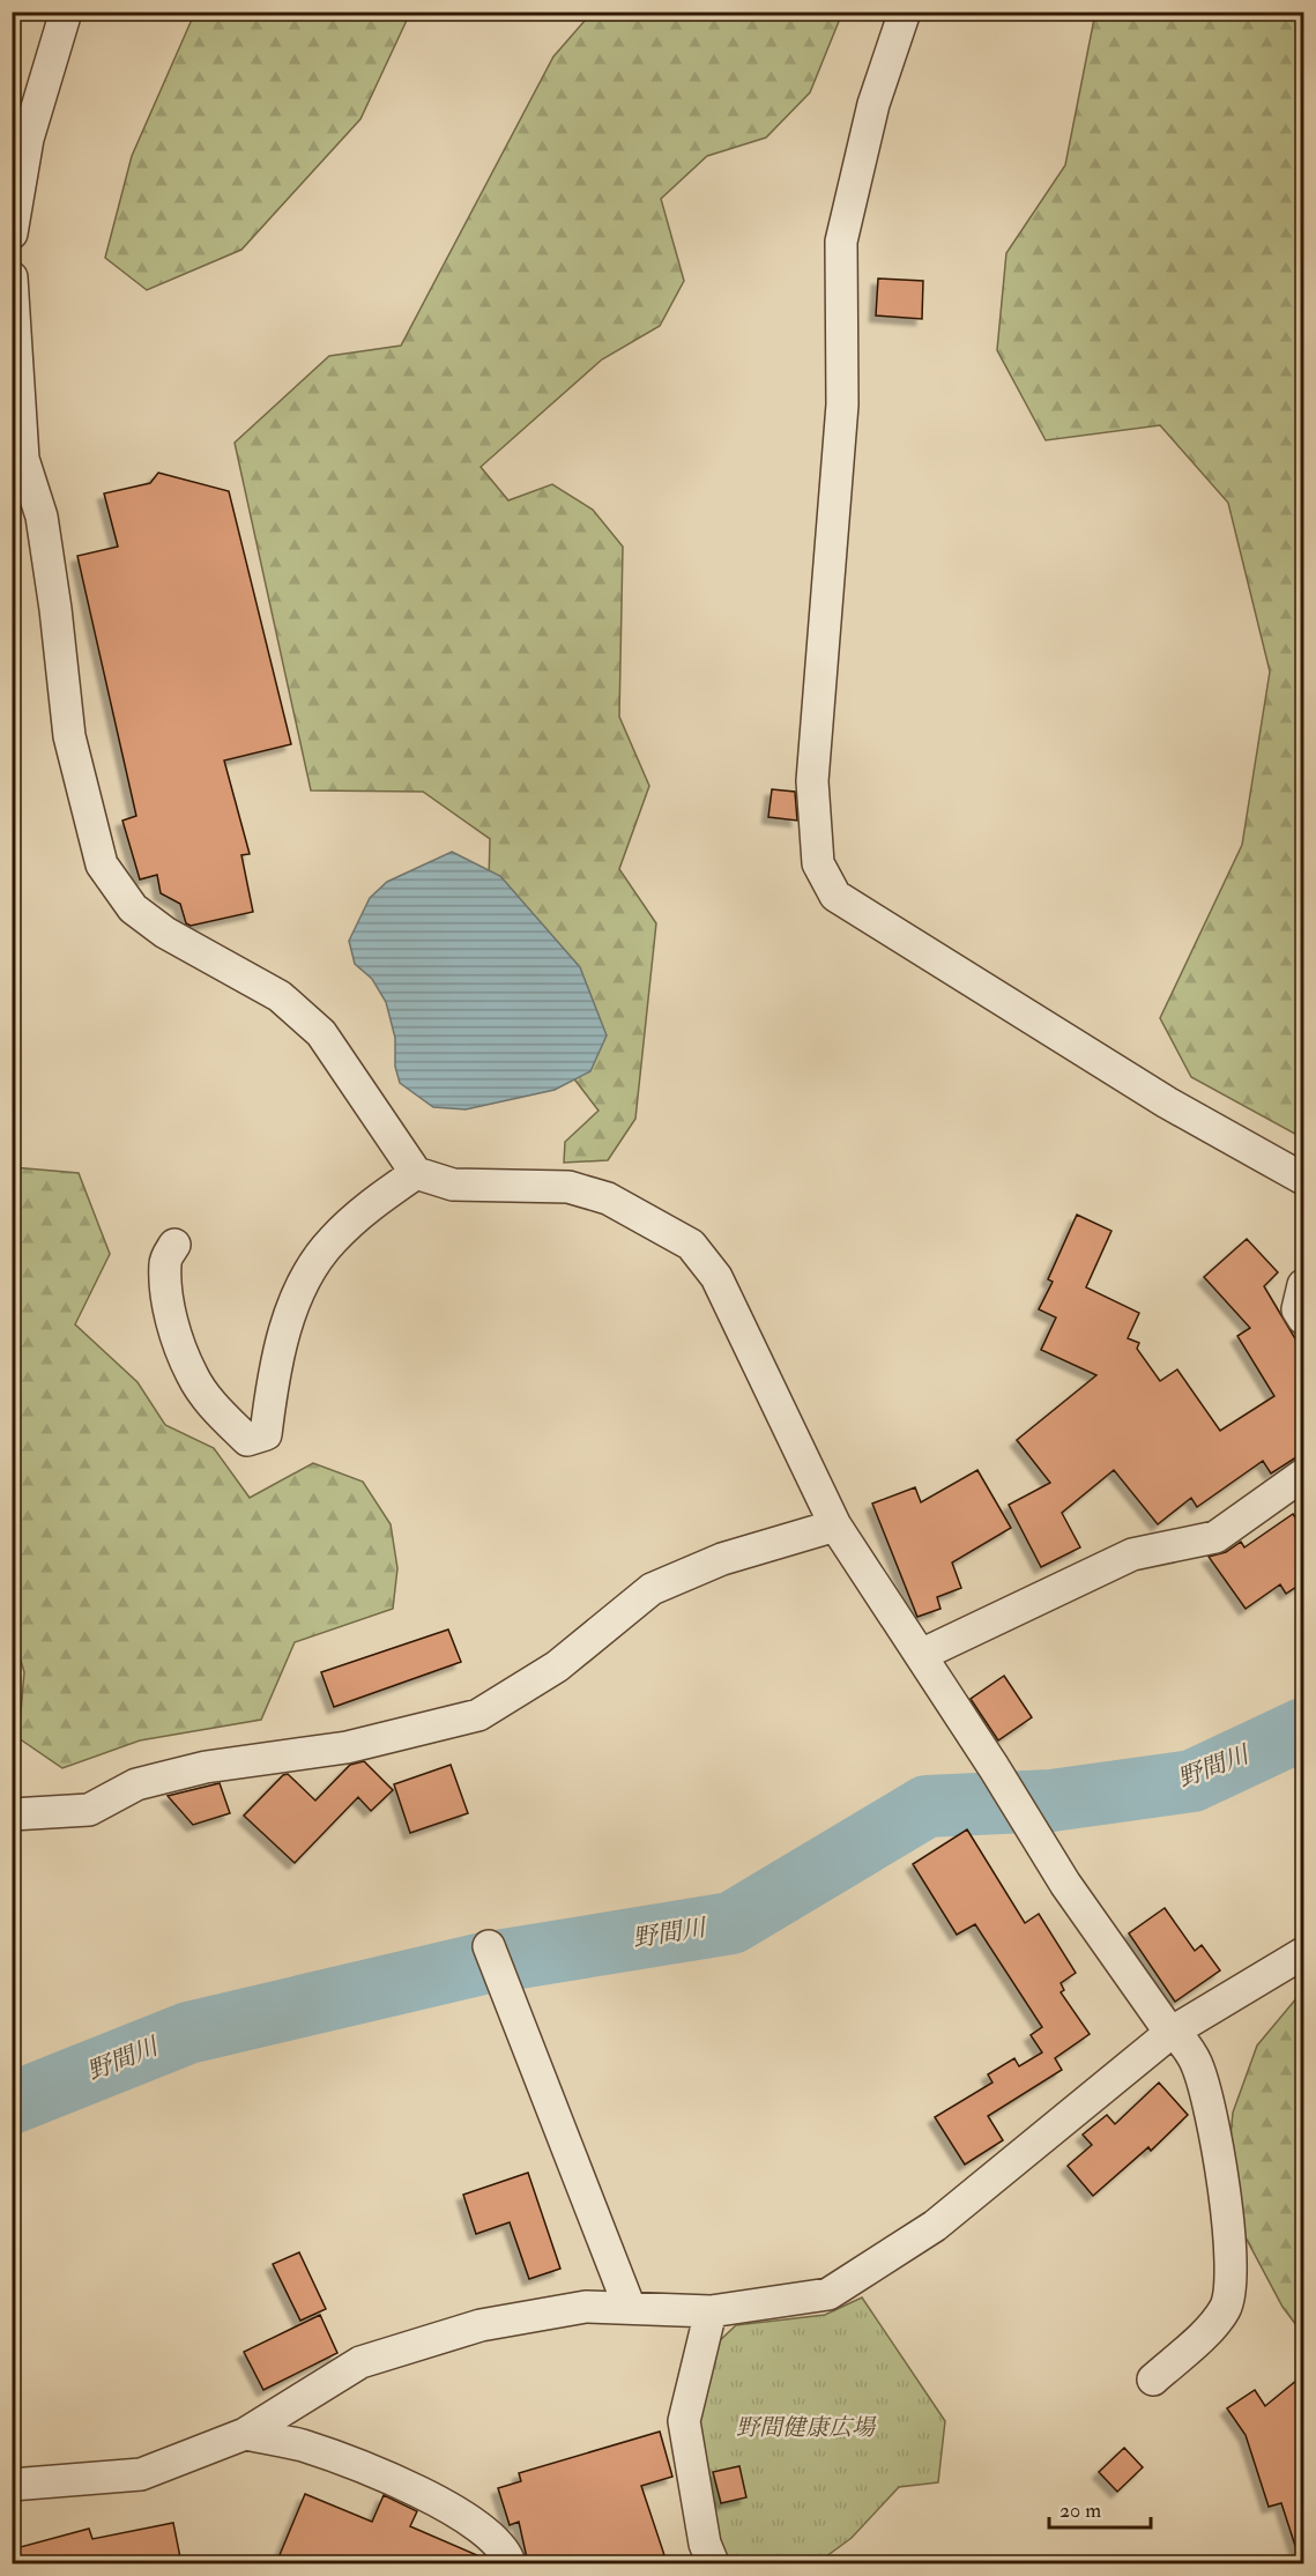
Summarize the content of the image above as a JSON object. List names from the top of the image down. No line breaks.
{"water":["野間川"],"parks":["野間健康広場"],"scale_bar":"20 m"}
